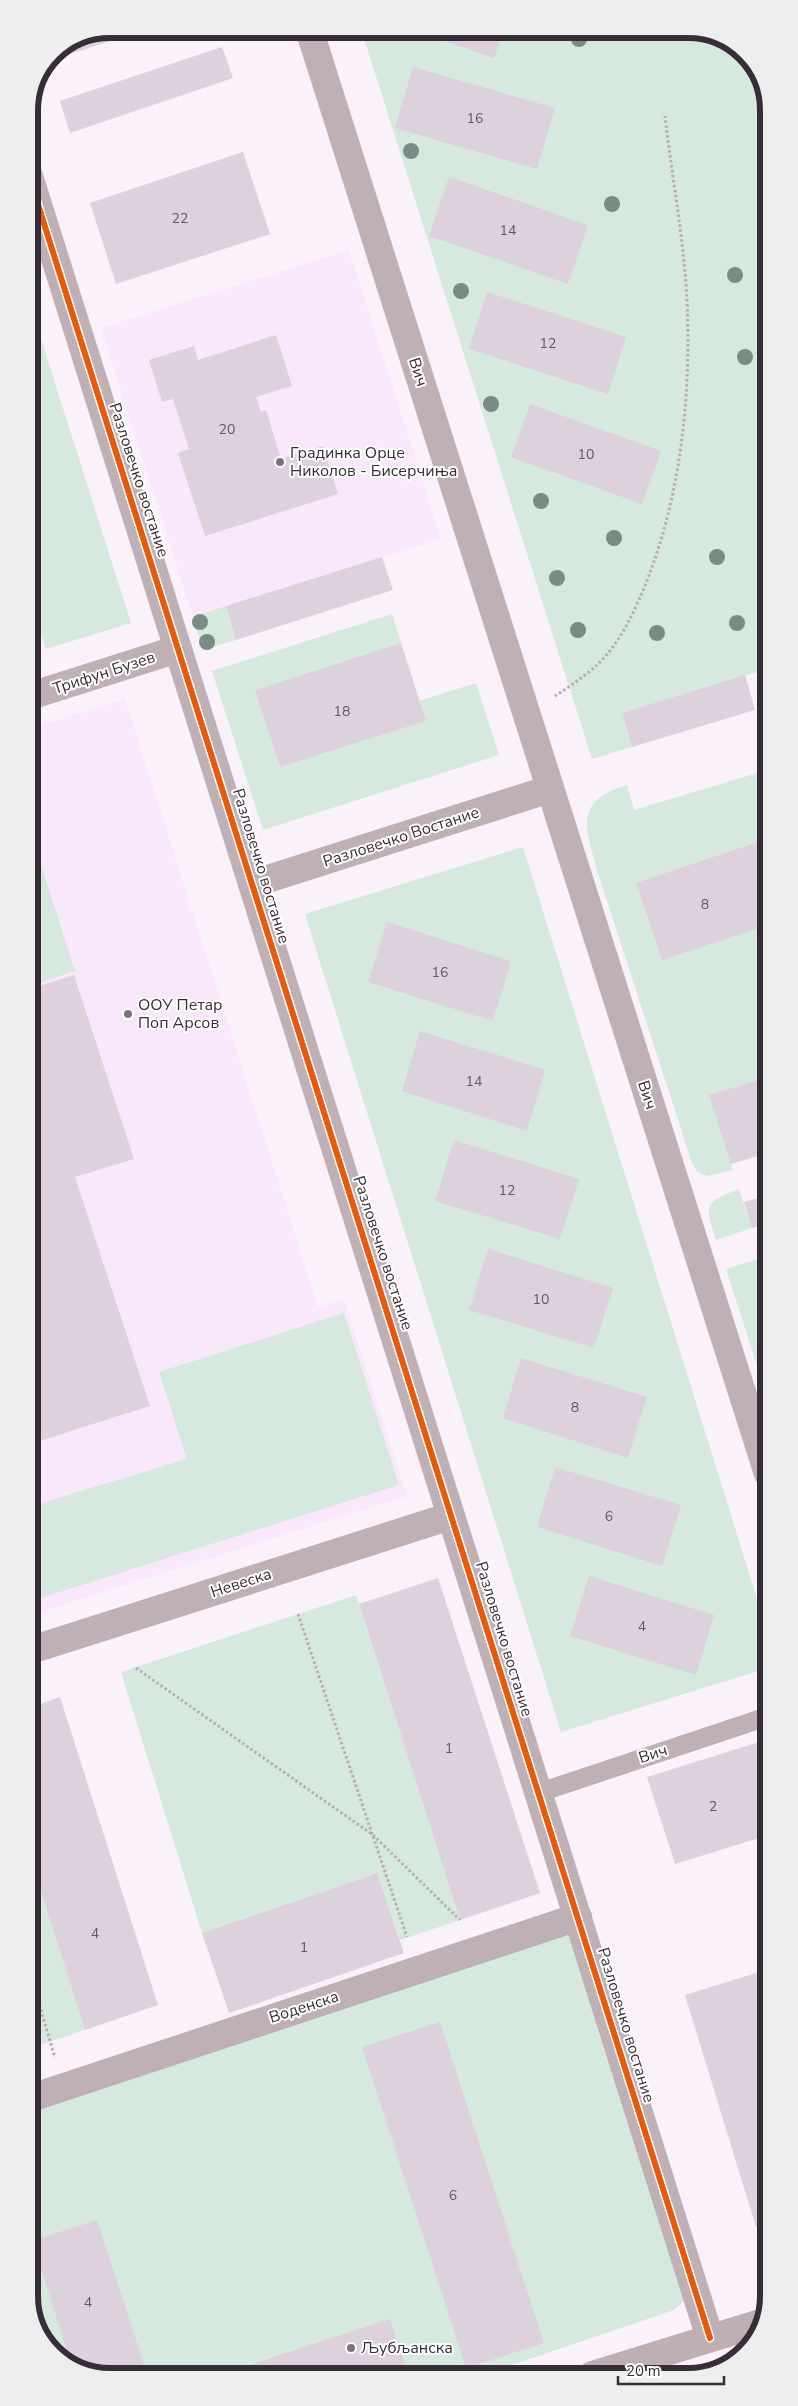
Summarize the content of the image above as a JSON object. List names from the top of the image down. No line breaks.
{"streets":{"street":["Вич","Разловечко востание","Трифун Бузев","Разловечко Востание","Невеска","Воденска"]},"crossings":[["Вич","Разловечко востание"],["Вич","Разловечко Востание"],["Разловечко востание","Трифун Бузев"],["Разловечко востание","Разловечко Востание"],["Разловечко востание","Невеска"],["Разловечко востание","Воденска"]],"places":["Градинка Орце Николов - Бисерчиња","ООУ Петар Поп Арсов","Љубљанска"],"house_numbers":["16","22","14","12","20","10","18","8","16","14","12","10","8","6","4","1","2","4","1","6","4"],"scale_bar":"20 m"}
